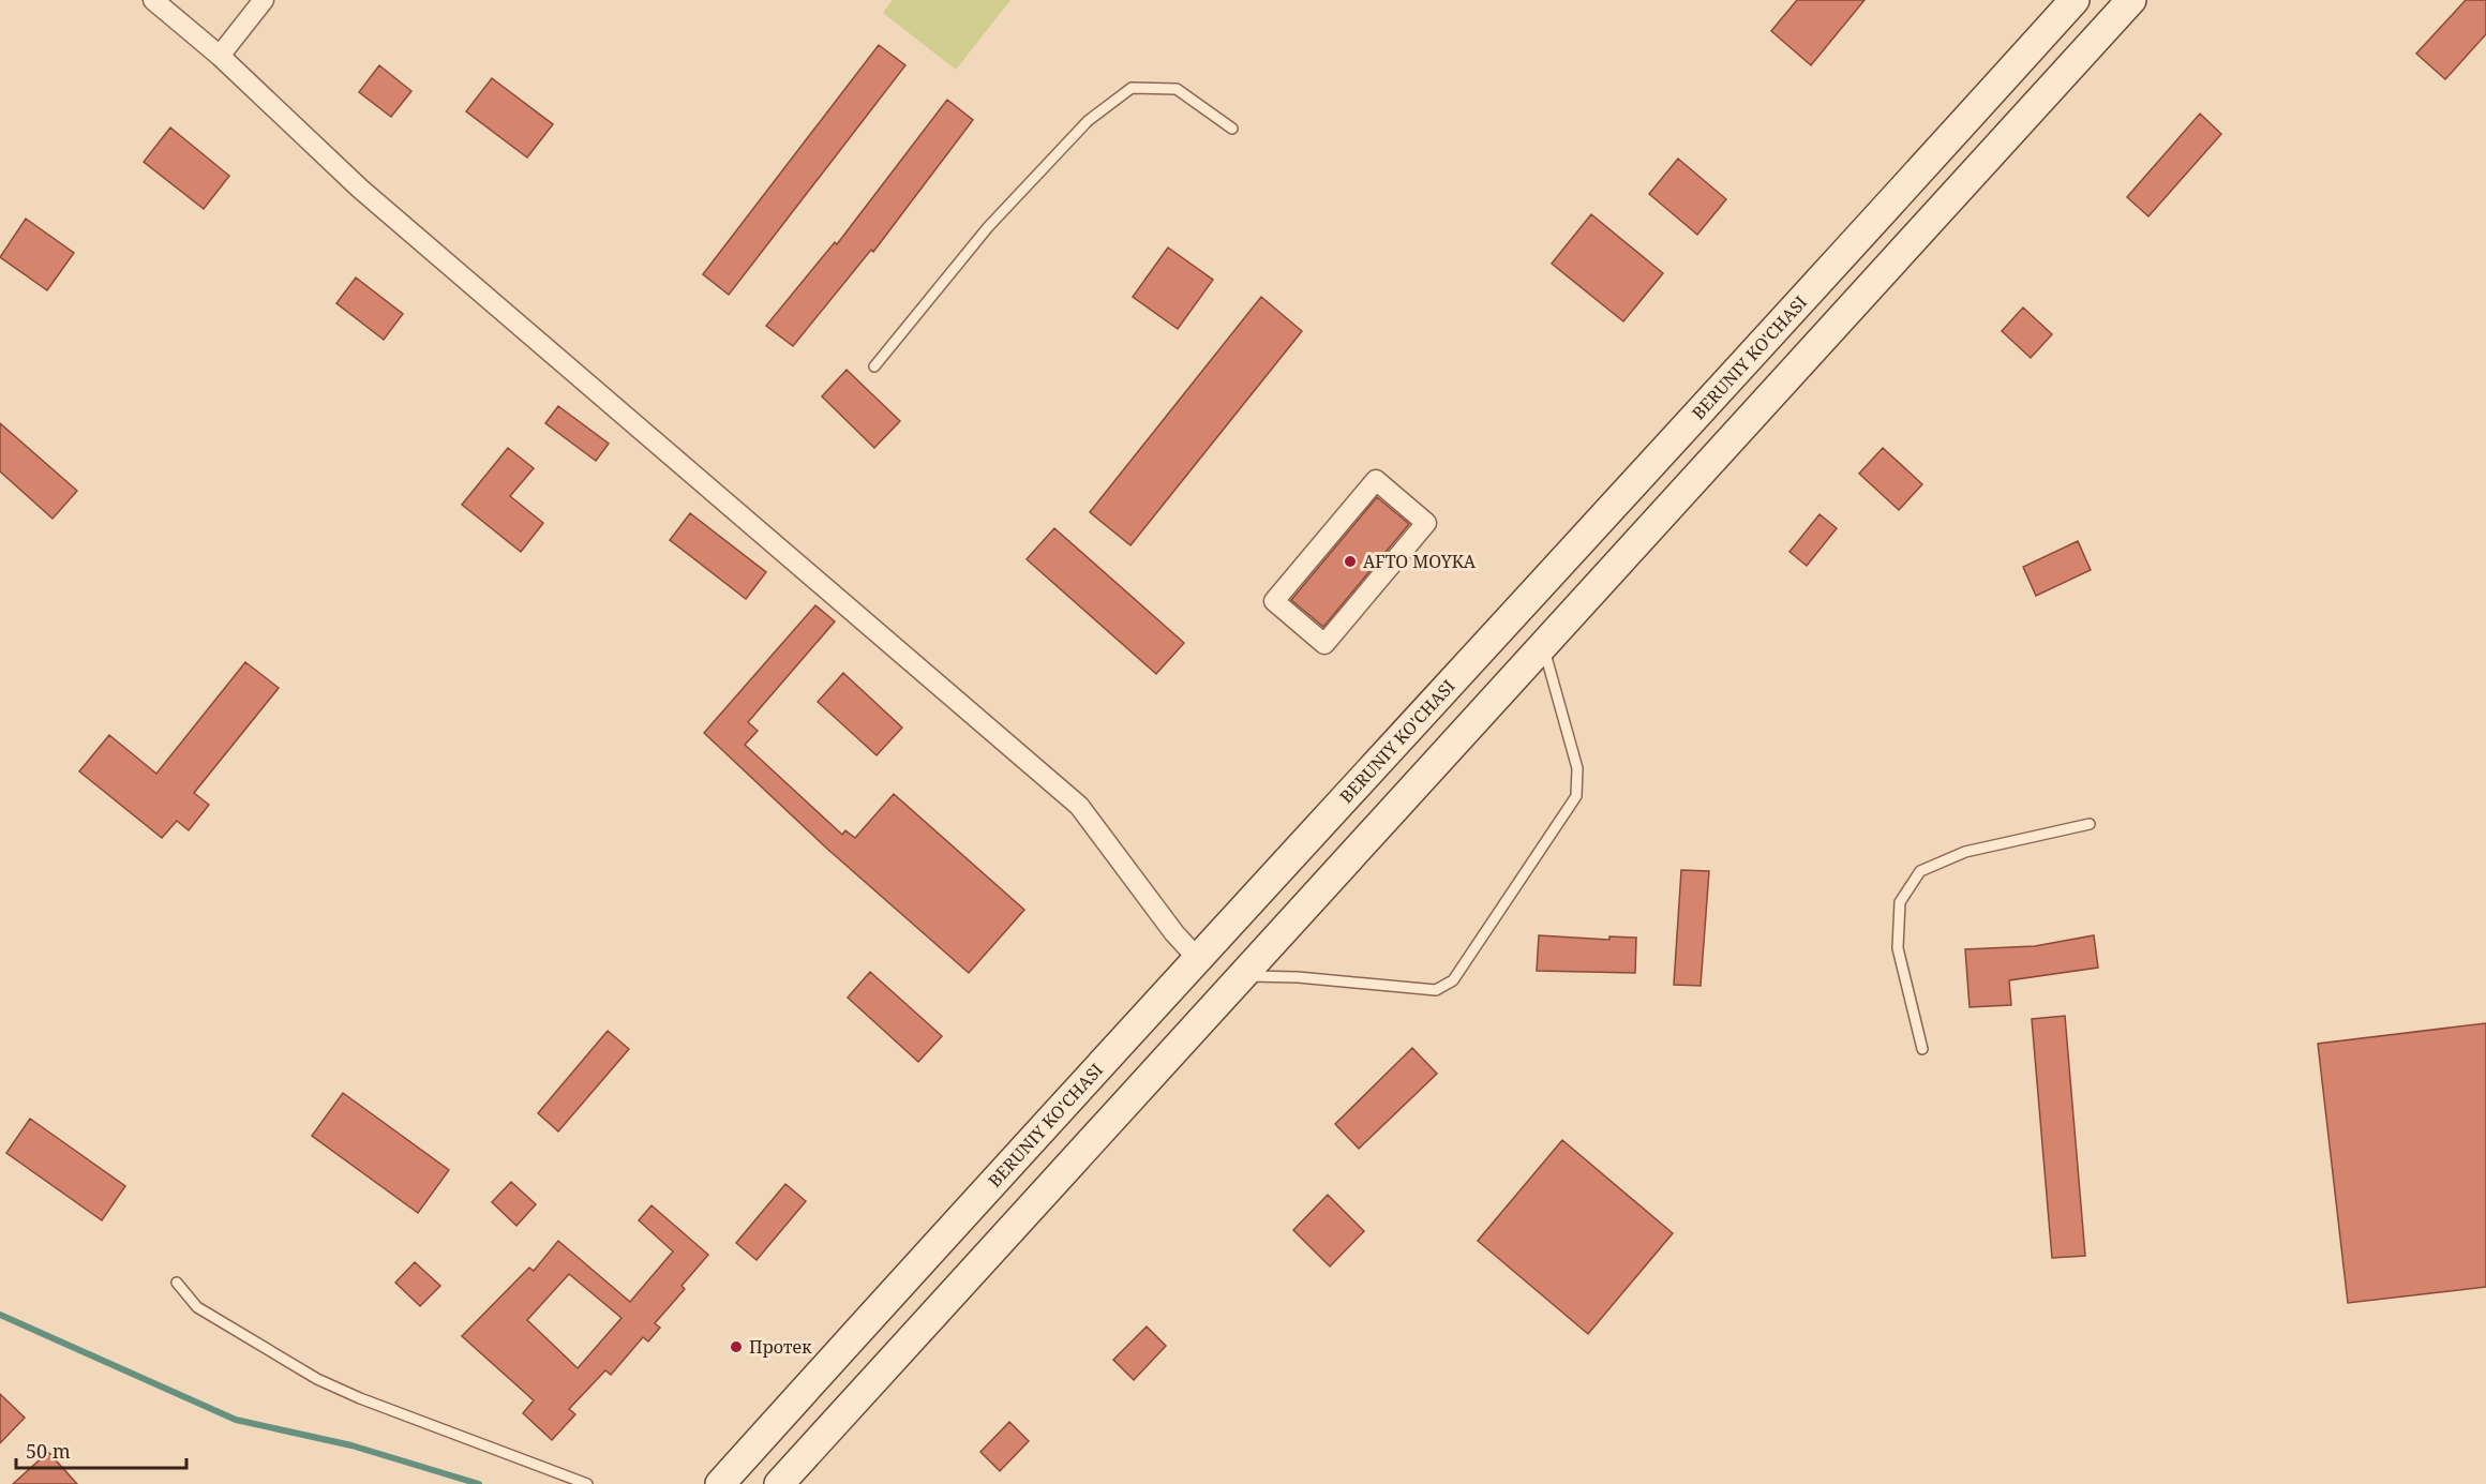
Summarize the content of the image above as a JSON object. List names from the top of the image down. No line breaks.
{"streets":{"main road":["BERUNIY KO'CHASI"]},"places":["AFTO MOYKA","Протек"],"scale_bar":"50 m"}
